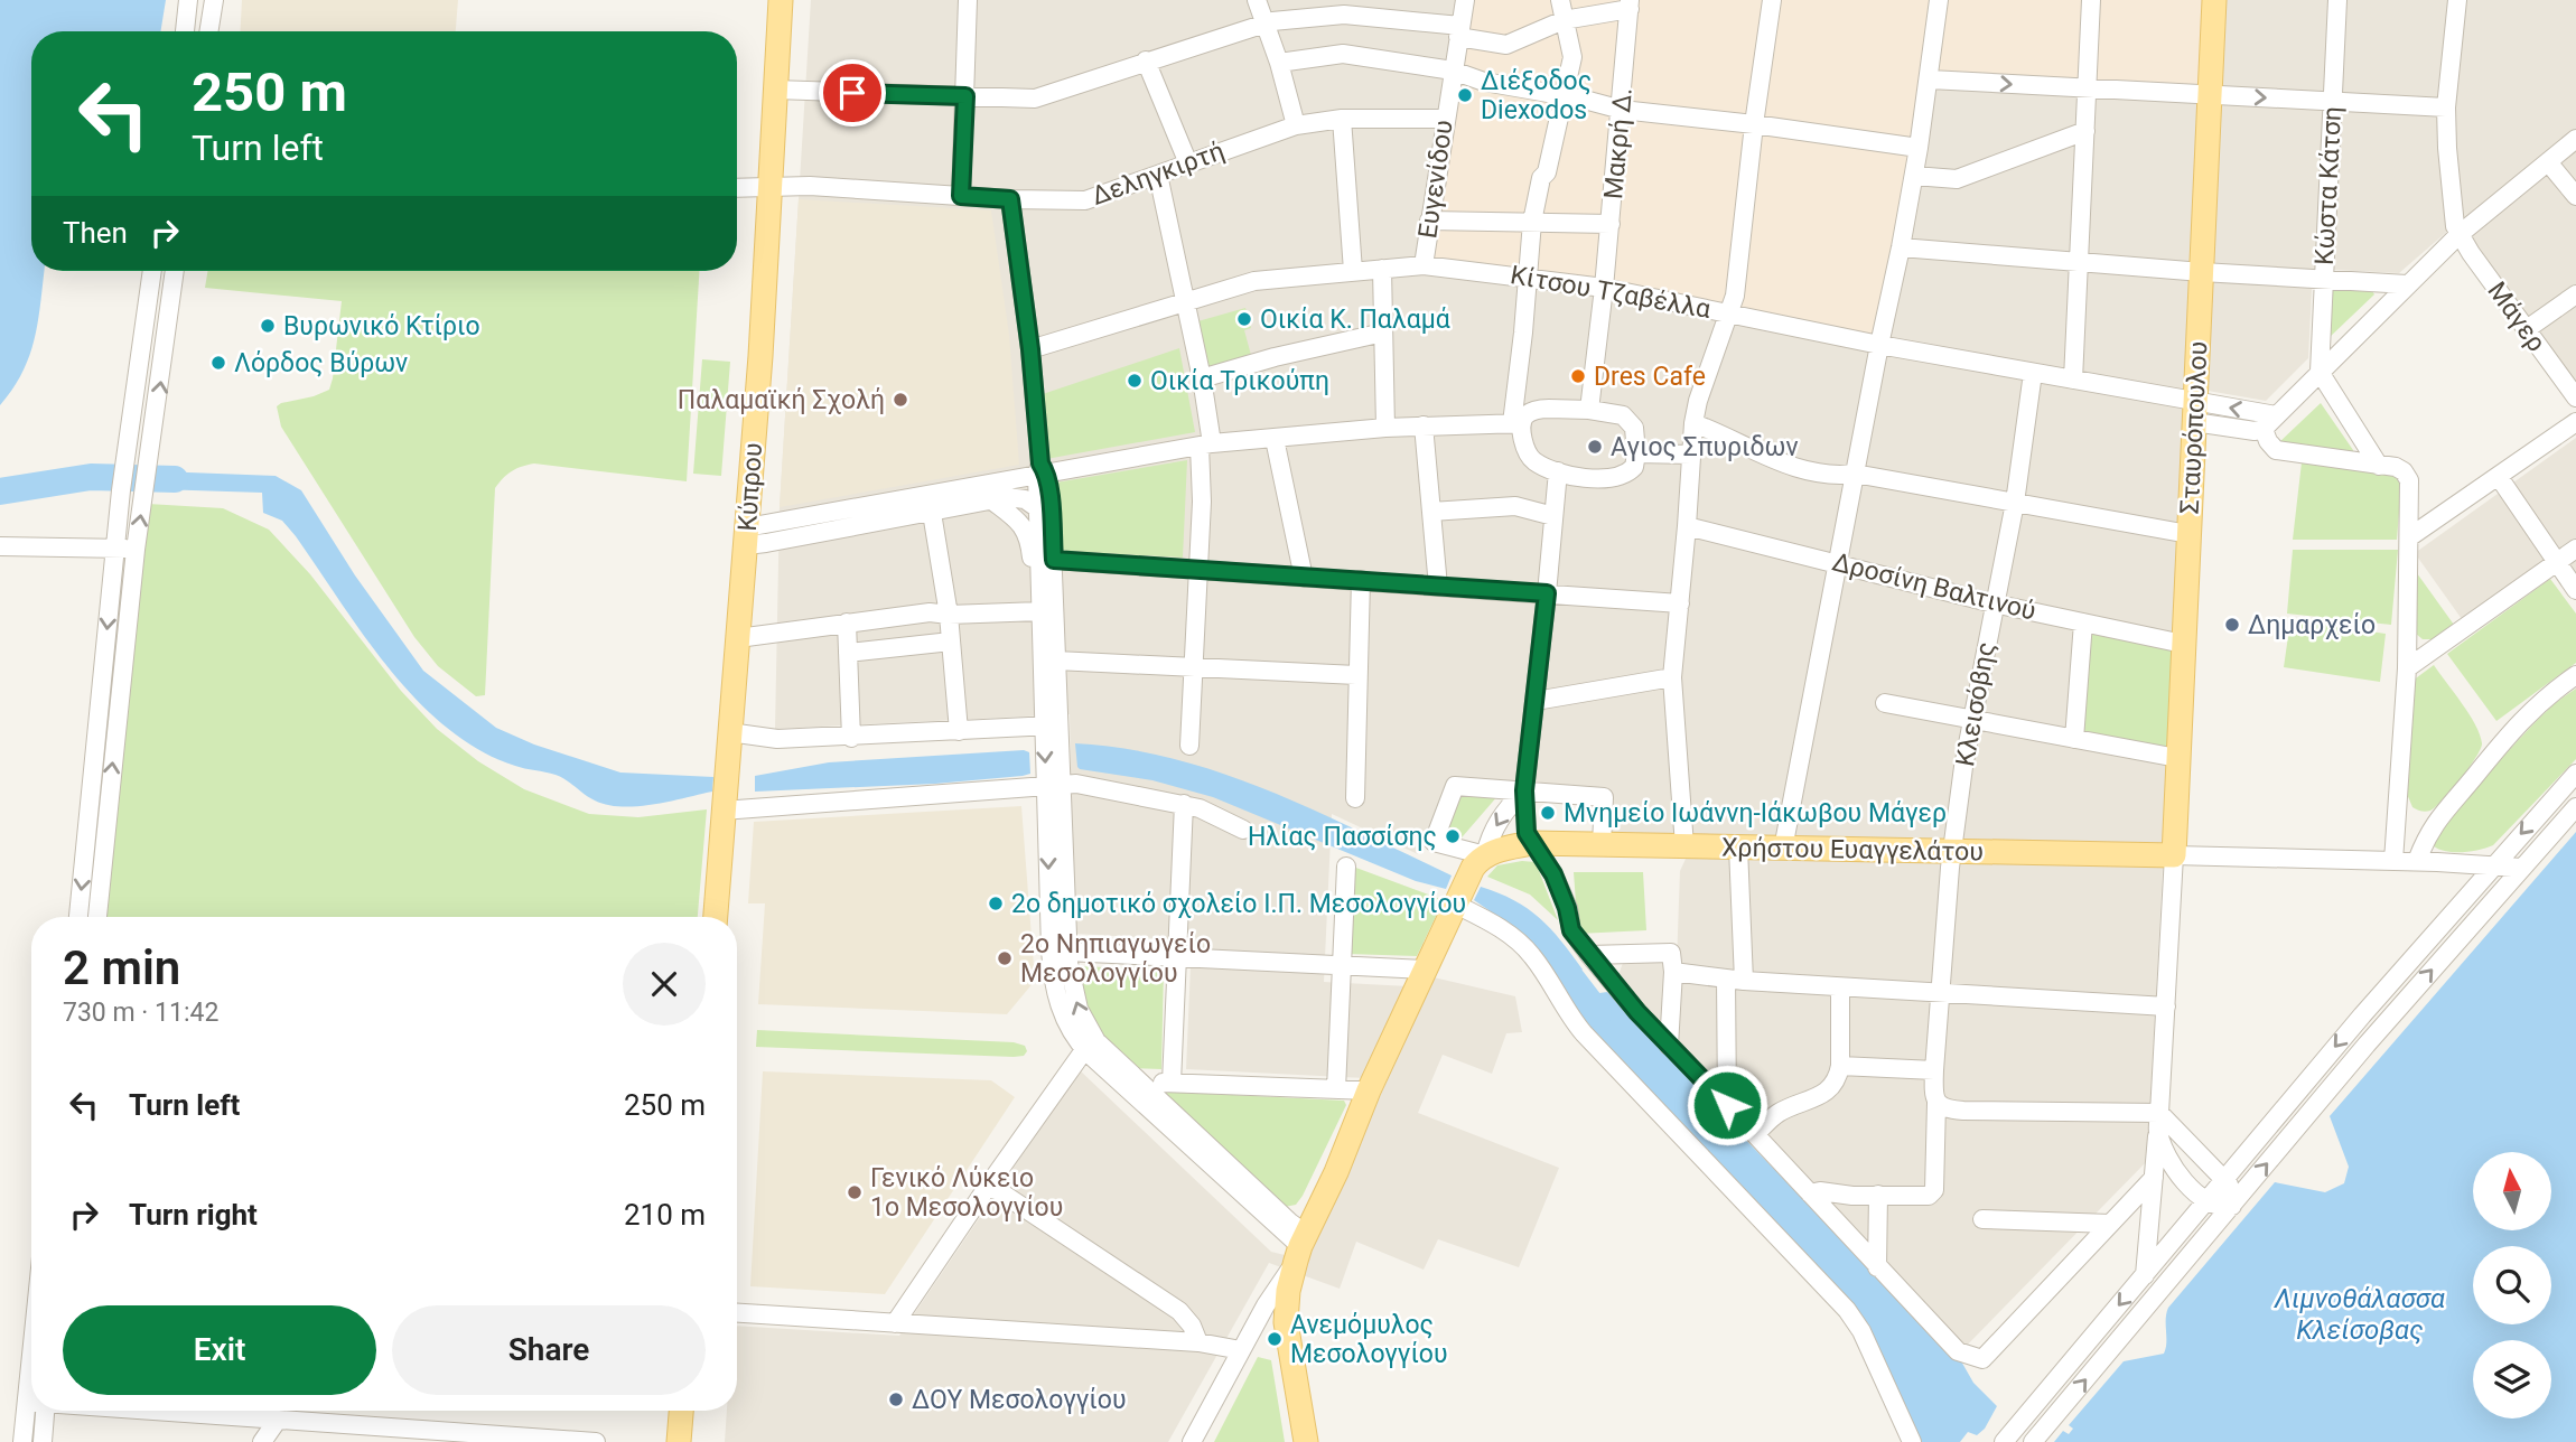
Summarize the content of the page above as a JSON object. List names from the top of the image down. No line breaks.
{"streets":{"main road":["Σταυρόπουλου","Κύπρου","Χρήστου Ευαγγελάτου"],"street":["Μακρή Δ.","Δεληγκιρτή","Ευγενίδου","Κώστα Κάτση","Κίτσου Τζαβέλλα","Μάγερ","Δροσίνη Βαλτινού","Κλεισόβης"]},"crossings":[["Μακρή Δ.","Κίτσου Τζαβέλλα"],["Δεληγκιρτή","Ευγενίδου"],["Δεληγκιρτή","Κύπρου"],["Ευγενίδου","Κίτσου Τζαβέλλα"],["Κίτσου Τζαβέλλα","Σταυρόπουλου"],["Κίτσου Τζαβέλλα","Κλεισόβης"],["Σταυρόπουλου","Δροσίνη Βαλτινού"],["Σταυρόπουλου","Χρήστου Ευαγγελάτου"],["Δροσίνη Βαλτινού","Κλεισόβης"],["Κλεισόβης","Χρήστου Ευαγγελάτου"]],"water":["Λιμνοθάλασσα Κλείσοβας"],"places":["Διέξοδος Diexodos","Οικία Κ. Παλαμά","Βυρωνικό Κτίριο","Λόρδος Βύρων","Dres Cafe","Οικία Τρικούπη","Παλαμαϊκή Σχολή","Αγιος Σπυριδων","Δημαρχείο","Μνημείο Ιωάννη-Ιάκωβου Μάγερ","Ηλίας Πασσίσης","2ο δημοτικό σχολείο Ι.Π. Μεσολογγίου","2ο Νηπιαγωγείο Μεσολογγίου","Γενικό Λύκειο 1ο Μεσολογγίου","Ανεμόμυλος Μεσολογγίου","ΔΟΥ Μεσολογγίου"],"north":"top","page":{"turn":["250 m","Turn left"],"then":"Then","heading":["2 min","730 m · 11:42"],"list":[{"name":"Turn left","value":"250 m"},{"name":"Turn right","value":"210 m"}],"buttons":["Exit","Share"]}}
